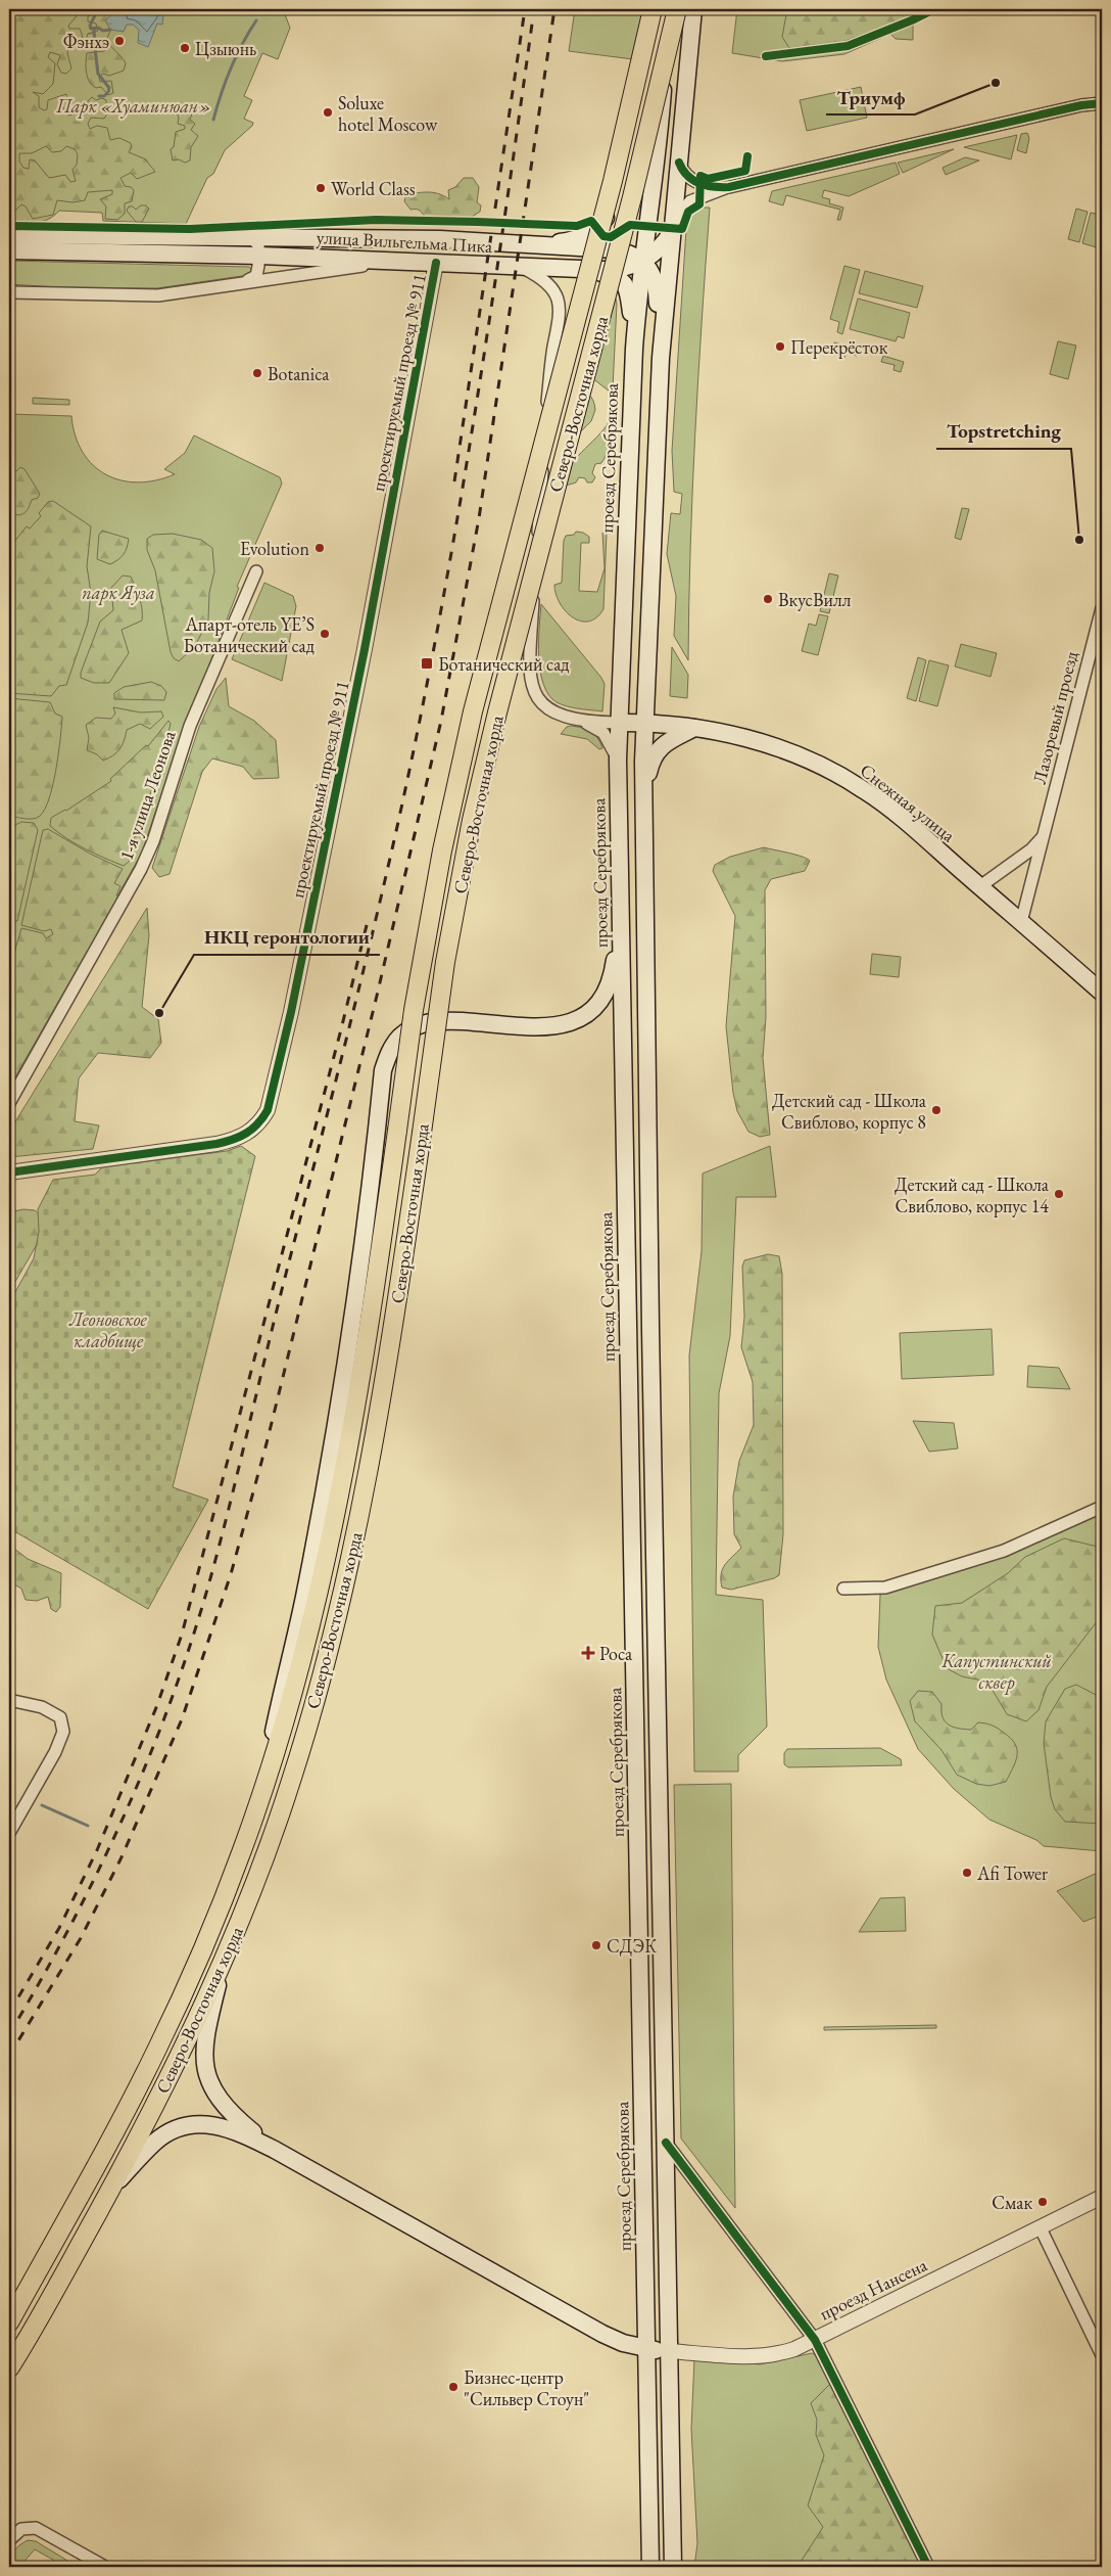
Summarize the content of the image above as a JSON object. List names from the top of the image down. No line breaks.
{"streets":{"main road":["улица Вильгельма Пика","Северо-Восточная хорда","проезд Серебрякова","Снежная улица","проезд Нансена"],"street":["проектируемый проезд № 911","Лазоревый проезд","1-я улица Леонова"]},"crossings":[["улица Вильгельма Пика","проектируемый проезд № 911"],["улица Вильгельма Пика","проезд Серебрякова"],["проезд Серебрякова","Снежная улица"],["проезд Серебрякова","проезд Нансена"],["Лазоревый проезд","Снежная улица"]],"parks":["Парк «Хуаминюан»","парк Яуза","Леоновское кладбище","Капустинский сквер"],"places":{"other":["Фэнхэ","Цзыюнь","Триумф","Soluxe hotel Moscow","World Class","Перекрёсток","Botanica","Topstretching","Evolution","ВкусВилл","Апарт-отель YE’S Ботанический сад","НКЦ геронтологии","Детский сад - Школа Свиблово, корпус 8","Детский сад - Школа Свиблово, корпус 14","Afi Tower","СДЭК","Смак","Бизнес-центр \"Сильвер Стоун\""],"transit":["Ботанический сад"],"health":["Роса"]}}
